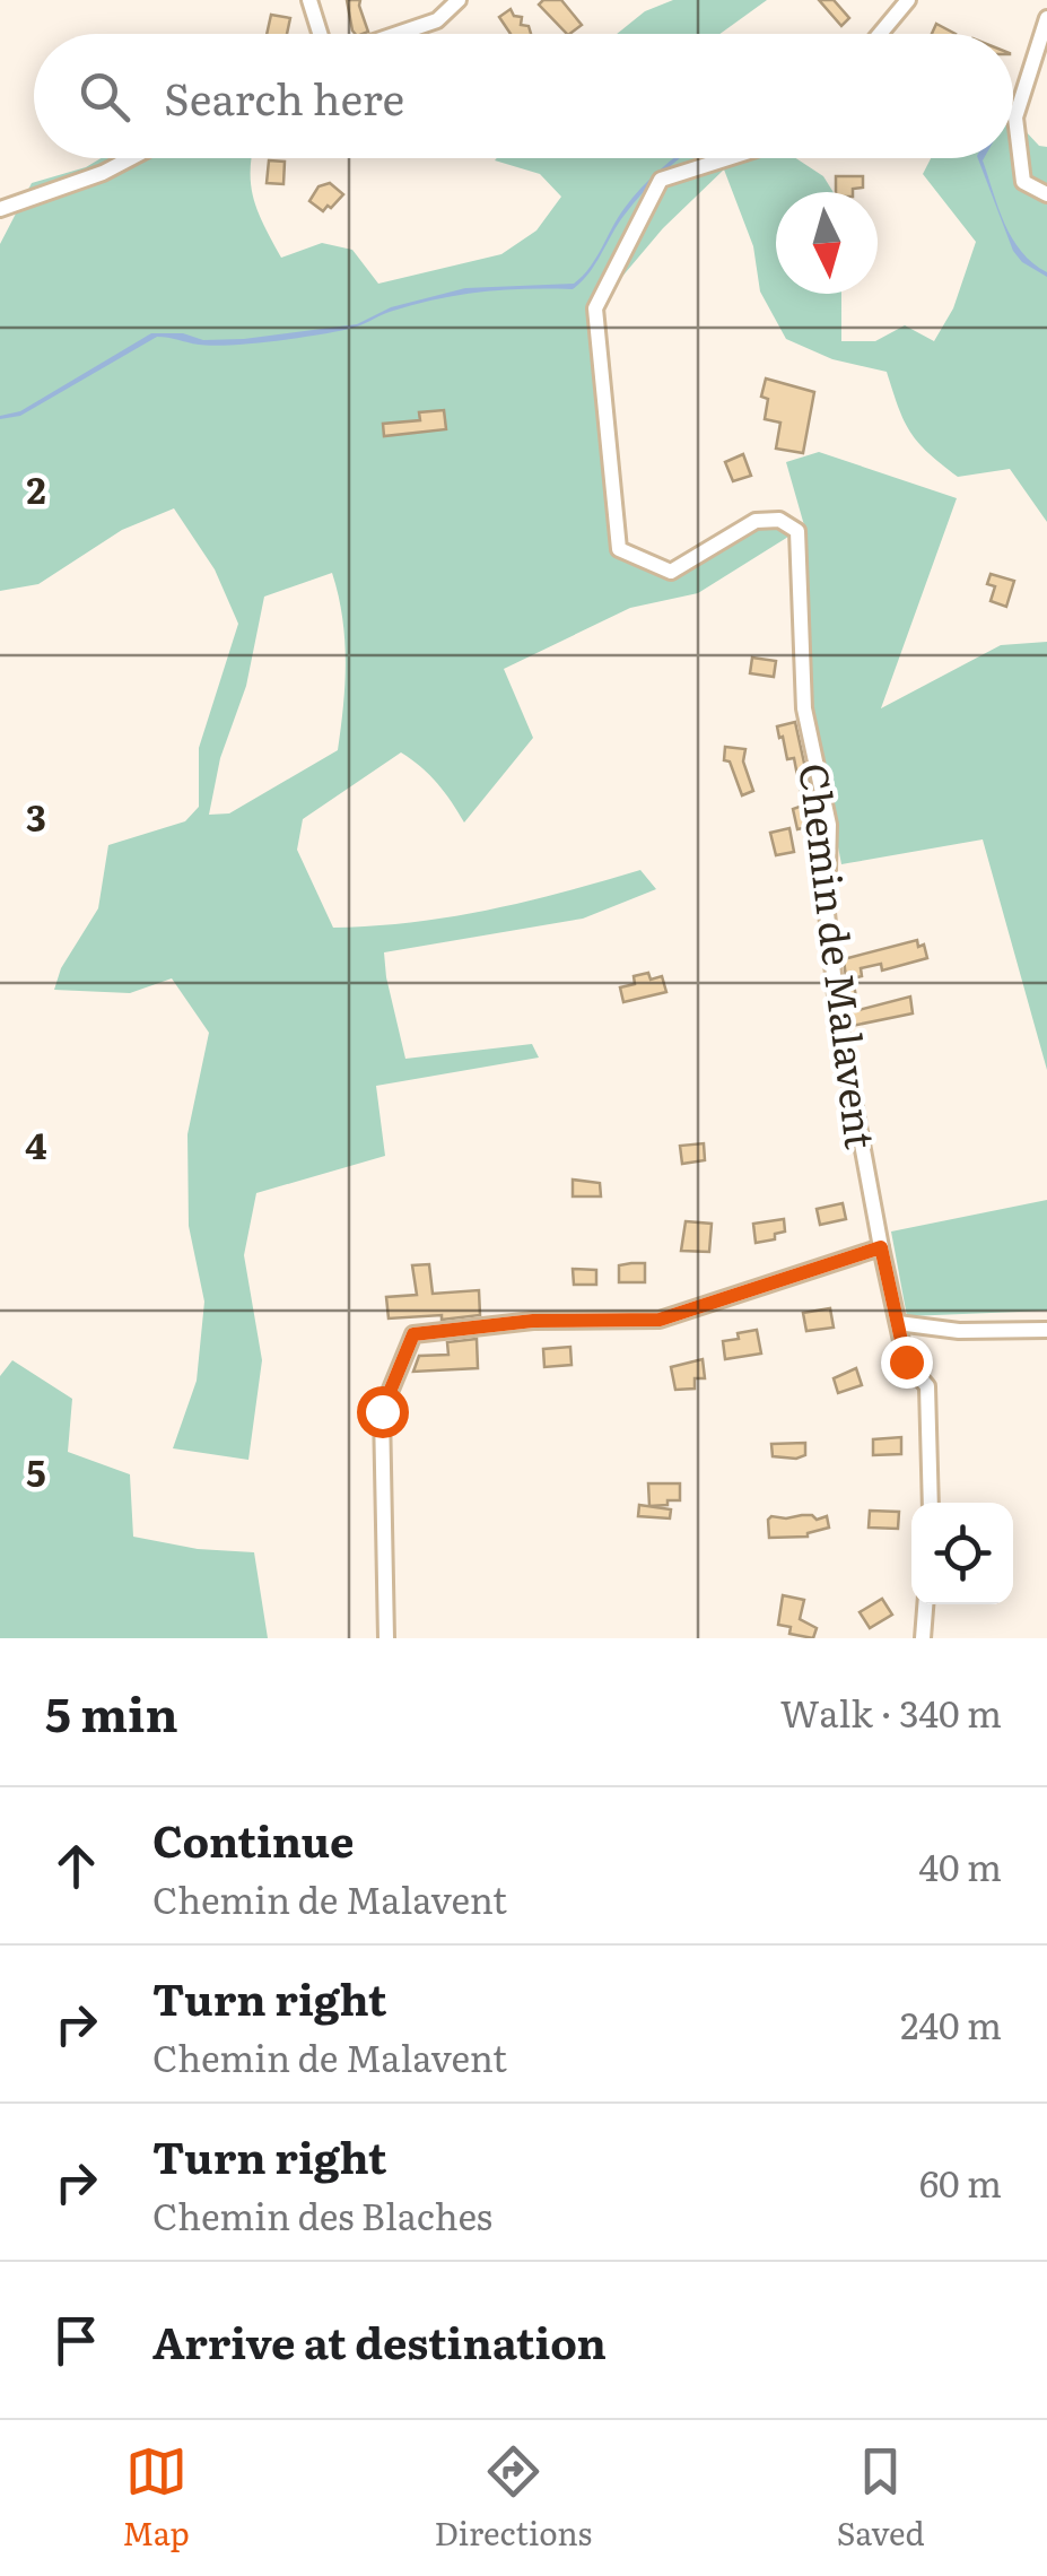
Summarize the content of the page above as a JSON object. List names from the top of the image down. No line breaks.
{"streets":{"street":["Chemin de Malavent"]},"north":"bottom","page":{"search":"Search here","heading":["5 min","Walk · 340 m"],"list":[["Continue","Chemin de Malavent","40 m"],["Turn right","Chemin de Malavent","240 m"],["Turn right","Chemin des Blaches","60 m"],"Arrive at destination"],"nav":["Map","Directions","Saved"]},"grid":{"rows":["2","3","4","5"]}}
